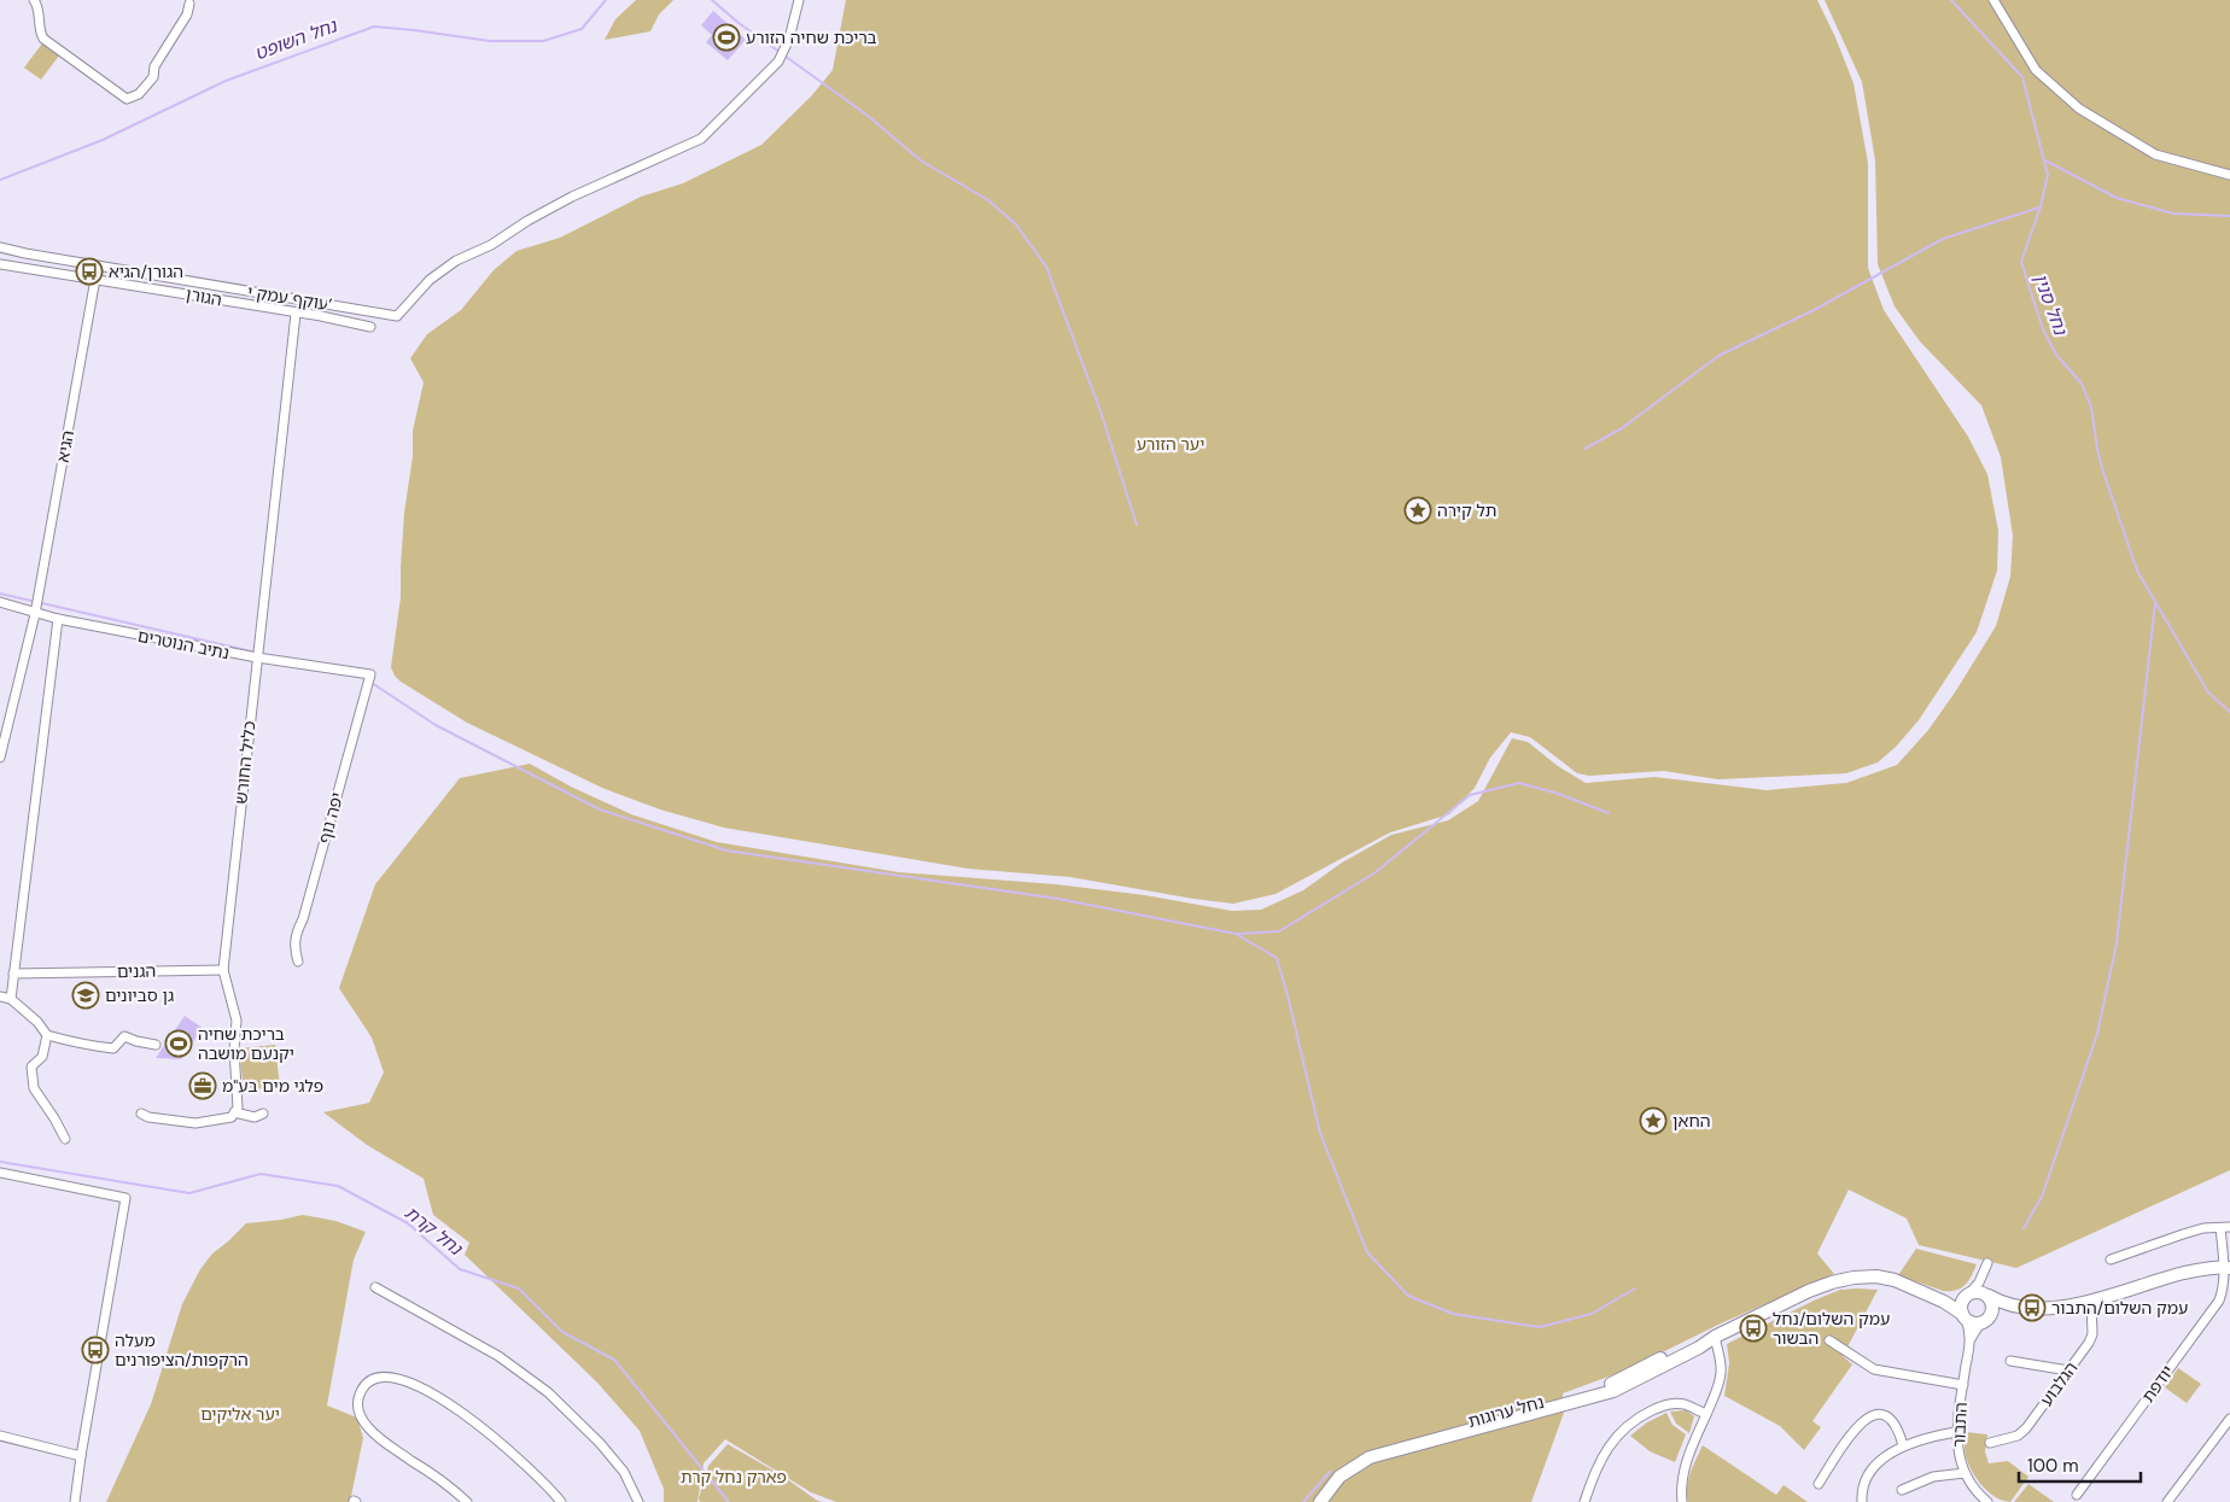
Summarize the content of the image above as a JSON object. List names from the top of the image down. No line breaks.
{"streets":{"street":["הגורן","עוקף עמק י’","הגיא","נתיב הנוטרים","כליל החורש","יפה נוף","הגנים","הגלבוע","יודפת","נחל ערוגות","התבור"]},"crossings":[["הגורן","הגיא"],["הגורן","כליל החורש"],["הגיא","נתיב הנוטרים"],["נתיב הנוטרים","כליל החורש"],["נתיב הנוטרים","יפה נוף"],["כליל החורש","הגנים"],["נחל ערוגות","התבור"]],"water":["נחל השופט","נחל סנין","נחל קרת"],"parks":["יער הזורע","יער אליקים","פארק נחל קרת"],"places":{"sports":["בריכת שחיה הזורע","בריכת שחיה יקנעם מושבה"],"bus stop":["הגורן/הגיא","עמק השלום/התבור","עמק השלום/נחל הבשור","מעלה הרקפות/הציפורנים"],"place":["תל קירה","החאן"],"school or university":["גן סביונים"],"office":["פלגי מים בע\"מ"]},"scale_bar":"100 m"}
